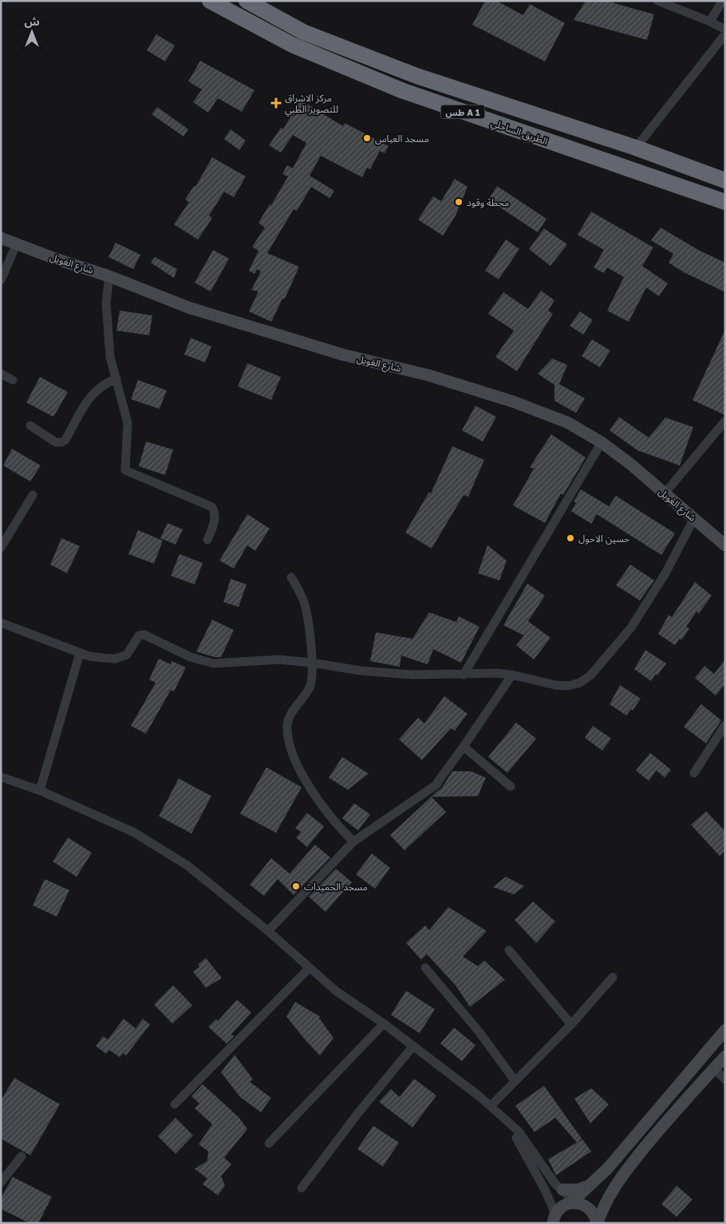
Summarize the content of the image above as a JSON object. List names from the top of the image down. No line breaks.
{"streets":{"highway":["طس A 1","الطريق الساحلي"],"street":["شارع الغويل"]},"places":{"health":["مركز الاشراق للتصوير الطبي"],"other":["مسجد العباس","محطة وقود","حسين الاحول","مسجد الحميدات"]},"north":"top"}
